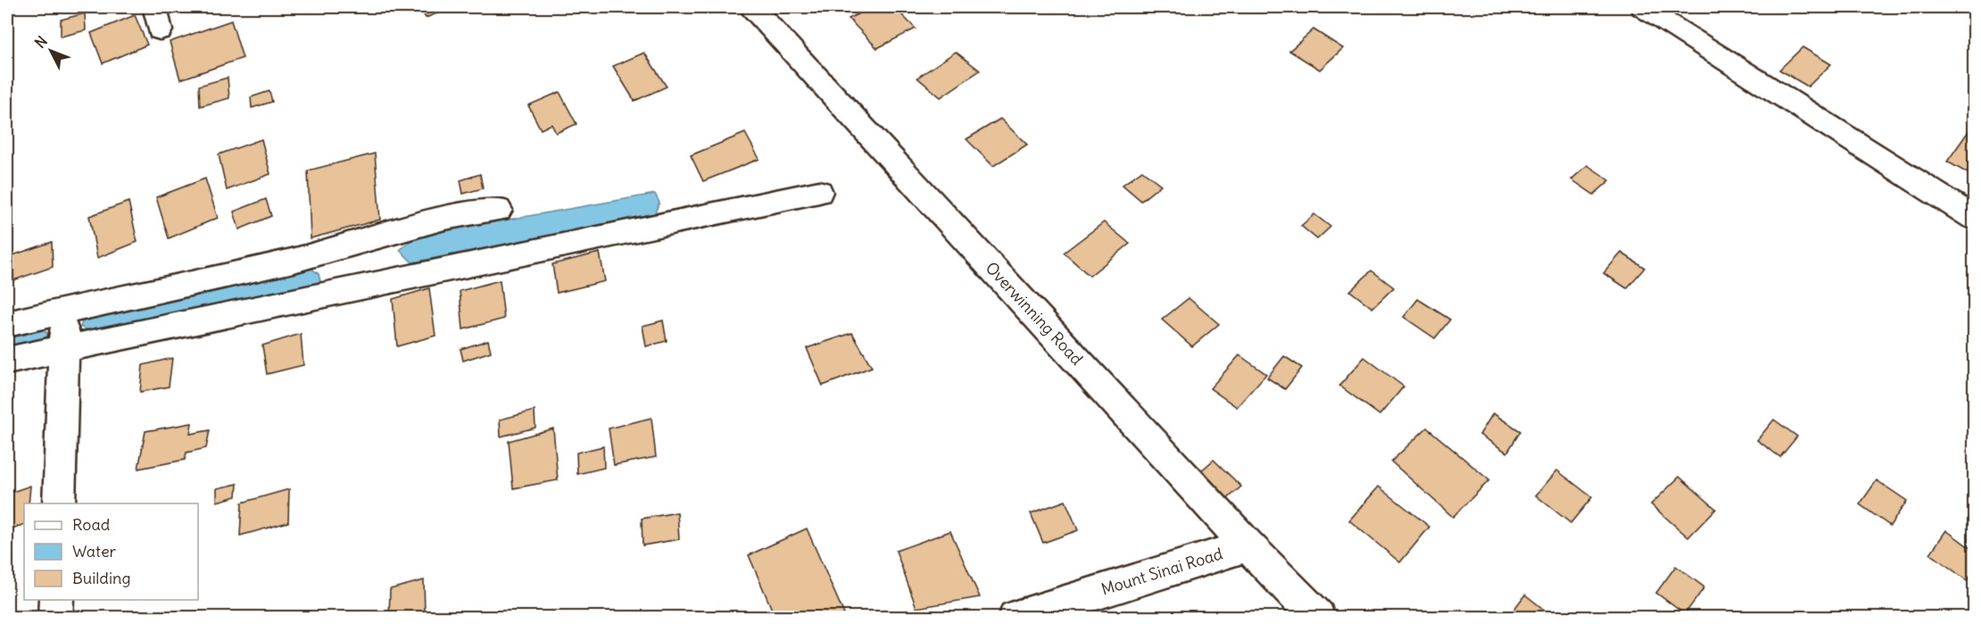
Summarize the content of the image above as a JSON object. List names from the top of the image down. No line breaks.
{"streets":{"street":["Overwinning Road","Mount Sinai Road"]},"crossings":[["Overwinning Road","Mount Sinai Road"]],"legend":["Road","Water","Building"],"north":"top left"}
